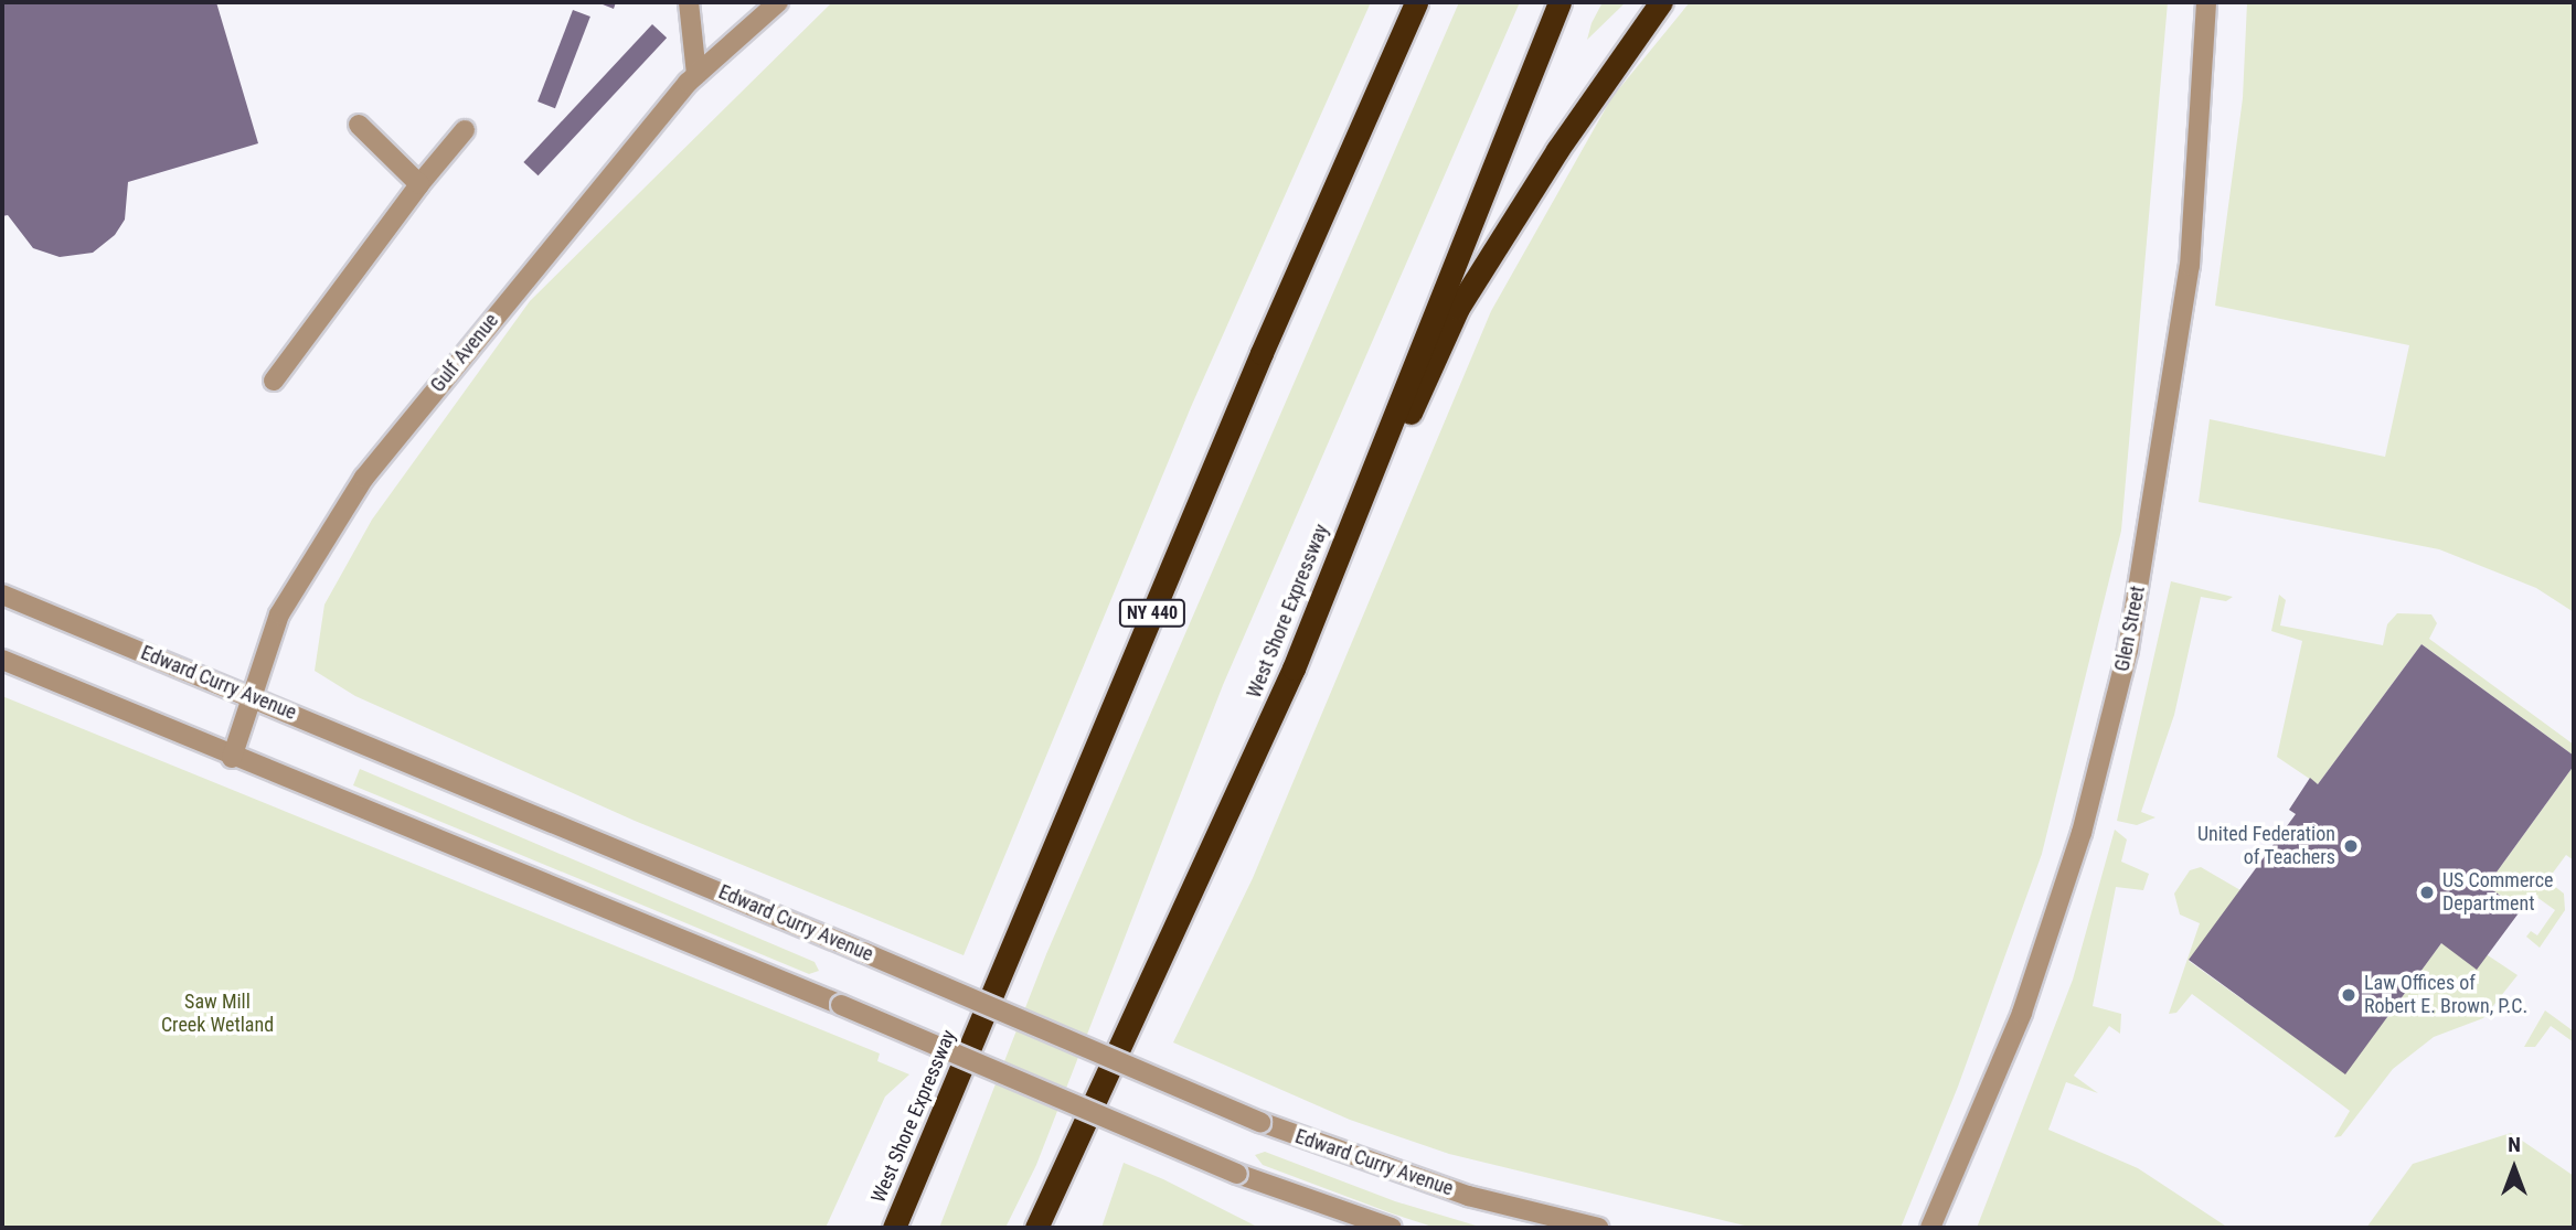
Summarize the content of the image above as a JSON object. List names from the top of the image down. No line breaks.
{"streets":{"highway":["West Shore Expressway","NY 440"],"street":["Gulf Avenue","Glen Street","Edward Curry Avenue"]},"crossings":[["Gulf Avenue","Edward Curry Avenue"]],"parks":["Saw Mill Creek Wetland"],"places":["United Federation of Teachers","US Commerce Department","Law Offices of Robert E. Brown, P.C."],"north":"top"}
